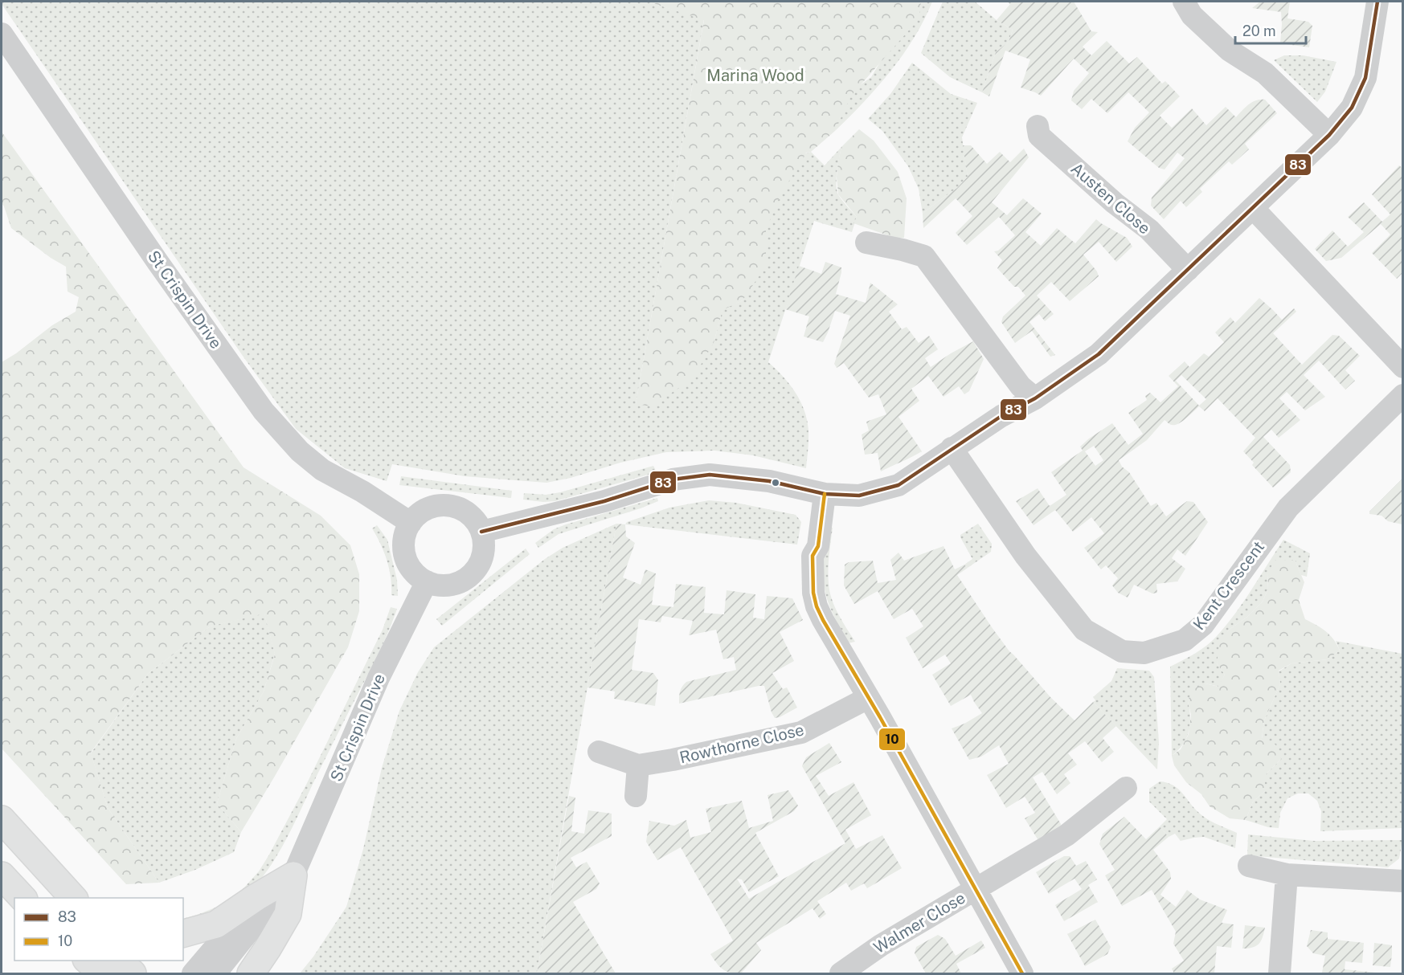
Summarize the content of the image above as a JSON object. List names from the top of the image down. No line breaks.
{"streets":{"street":["Austen Close","St Crispin Drive","Kent Crescent","Rowthorne Close","Walmer Close"]},"parks":["Marina Wood"],"lines":["transit line 83","transit line 10"],"legend":["83","10"],"scale_bar":"20 m"}
